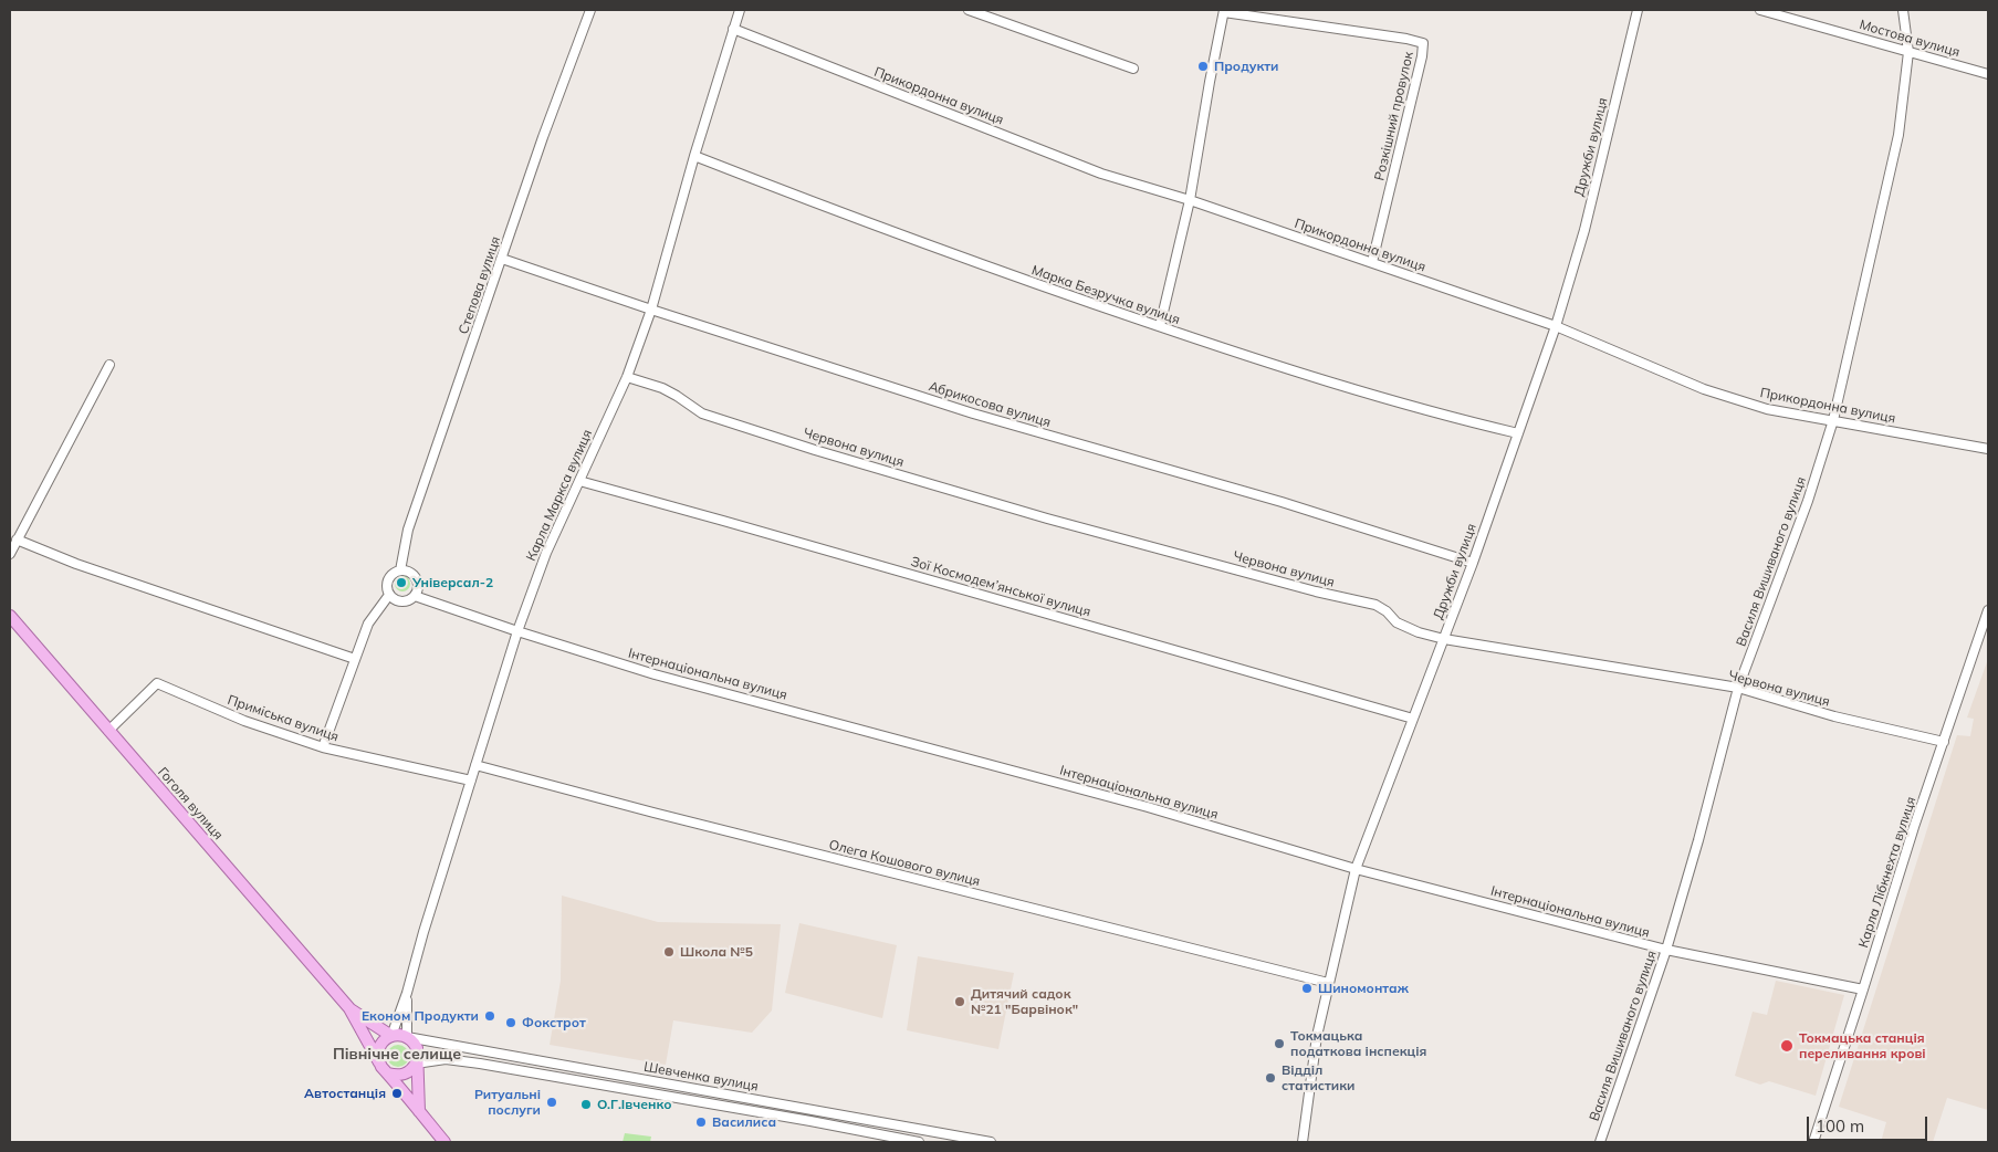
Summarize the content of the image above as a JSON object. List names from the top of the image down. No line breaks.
{"streets":{"main road":["Гоголя вулиця"],"street":["Мостова вулиця","Прикордонна вулиця","Розкішний провулок","Дружби вулиця","Степова вулиця","Марка Безручка вулиця","Абрикосова вулиця","Червона вулиця","Карла Маркса вулиця","Василя Вишиваного вулиця","Зої Космодем’янської вулиця","Інтернаціональна вулиця","Приміська вулиця","Олега Кошового вулиця","Карла Лібкнехта вулиця","Шевченка вулиця"]},"crossings":[["Мостова вулиця","Василя Вишиваного вулиця"],["Прикордонна вулиця","Розкішний провулок"],["Прикордонна вулиця","Дружби вулиця"],["Прикордонна вулиця","Карла Маркса вулиця"],["Прикордонна вулиця","Василя Вишиваного вулиця"],["Розкішний провулок","Марка Безручка вулиця"],["Дружби вулиця","Марка Безручка вулиця"],["Дружби вулиця","Абрикосова вулиця"],["Дружби вулиця","Червона вулиця"],["Дружби вулиця","Зої Космодем’янської вулиця"],["Дружби вулиця","Інтернаціональна вулиця"],["Дружби вулиця","Олега Кошового вулиця"],["Степова вулиця","Абрикосова вулиця"],["Степова вулиця","Інтернаціональна вулиця"],["Марка Безручка вулиця","Карла Маркса вулиця"],["Абрикосова вулиця","Карла Маркса вулиця"],["Червона вулиця","Карла Маркса вулиця"],["Червона вулиця","Василя Вишиваного вулиця"],["Червона вулиця","Карла Лібкнехта вулиця"],["Карла Маркса вулиця","Зої Космодем’янської вулиця"],["Карла Маркса вулиця","Інтернаціональна вулиця"],["Карла Маркса вулиця","Приміська вулиця"],["Карла Маркса вулиця","Гоголя вулиця"],["Карла Маркса вулиця","Олега Кошового вулиця"],["Карла Маркса вулиця","Шевченка вулиця"],["Василя Вишиваного вулиця","Інтернаціональна вулиця"],["Інтернаціональна вулиця","Карла Лібкнехта вулиця"],["Приміська вулиця","Гоголя вулиця"],["Гоголя вулиця","Шевченка вулиця"]],"districts":["Північне селище"],"places":["Продукти","Універсал-2","Школа №5","Шиномонтаж","Дитячий садок №21 \"Барвінок\"","Економ Продукти","Фокстрот","Токмацька податкова інспекція","Токмацька станція переливання крові","Відділ статистики","Автостанція","Ритуальні послуги","О.Г.Івченко","Василиса"],"scale_bar":"100 m"}
